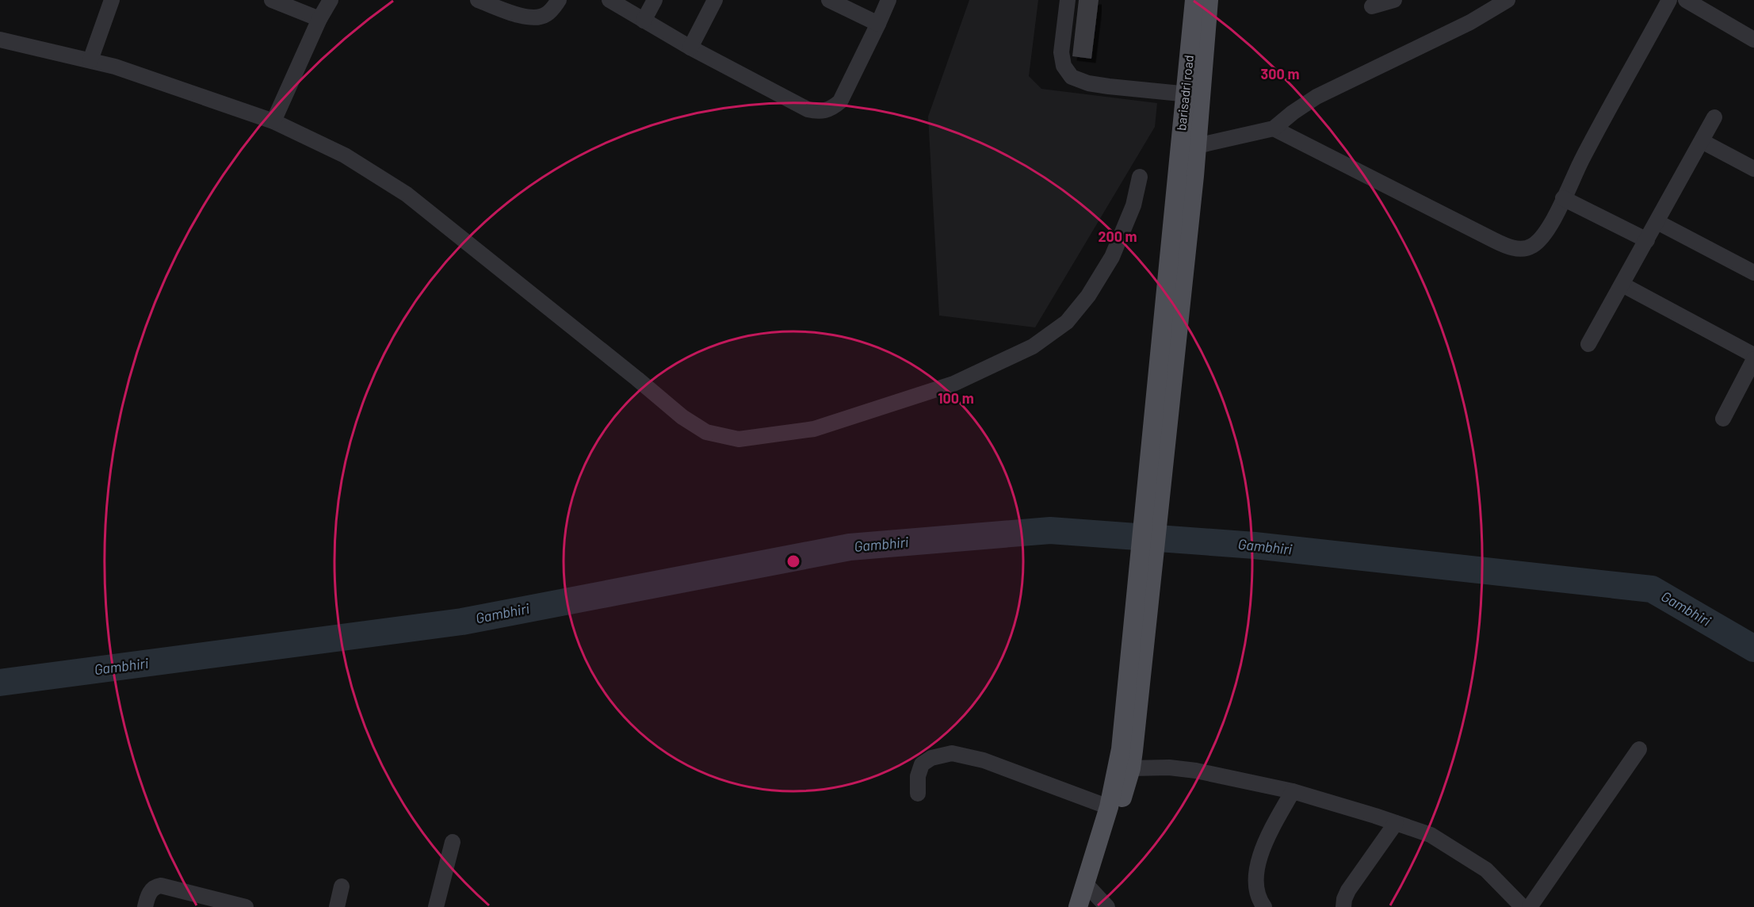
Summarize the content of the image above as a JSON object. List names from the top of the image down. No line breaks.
{"streets":{"main road":["barisadri road"]},"water":["Gambhiri"],"rings":["300 m","200 m","100 m"]}
